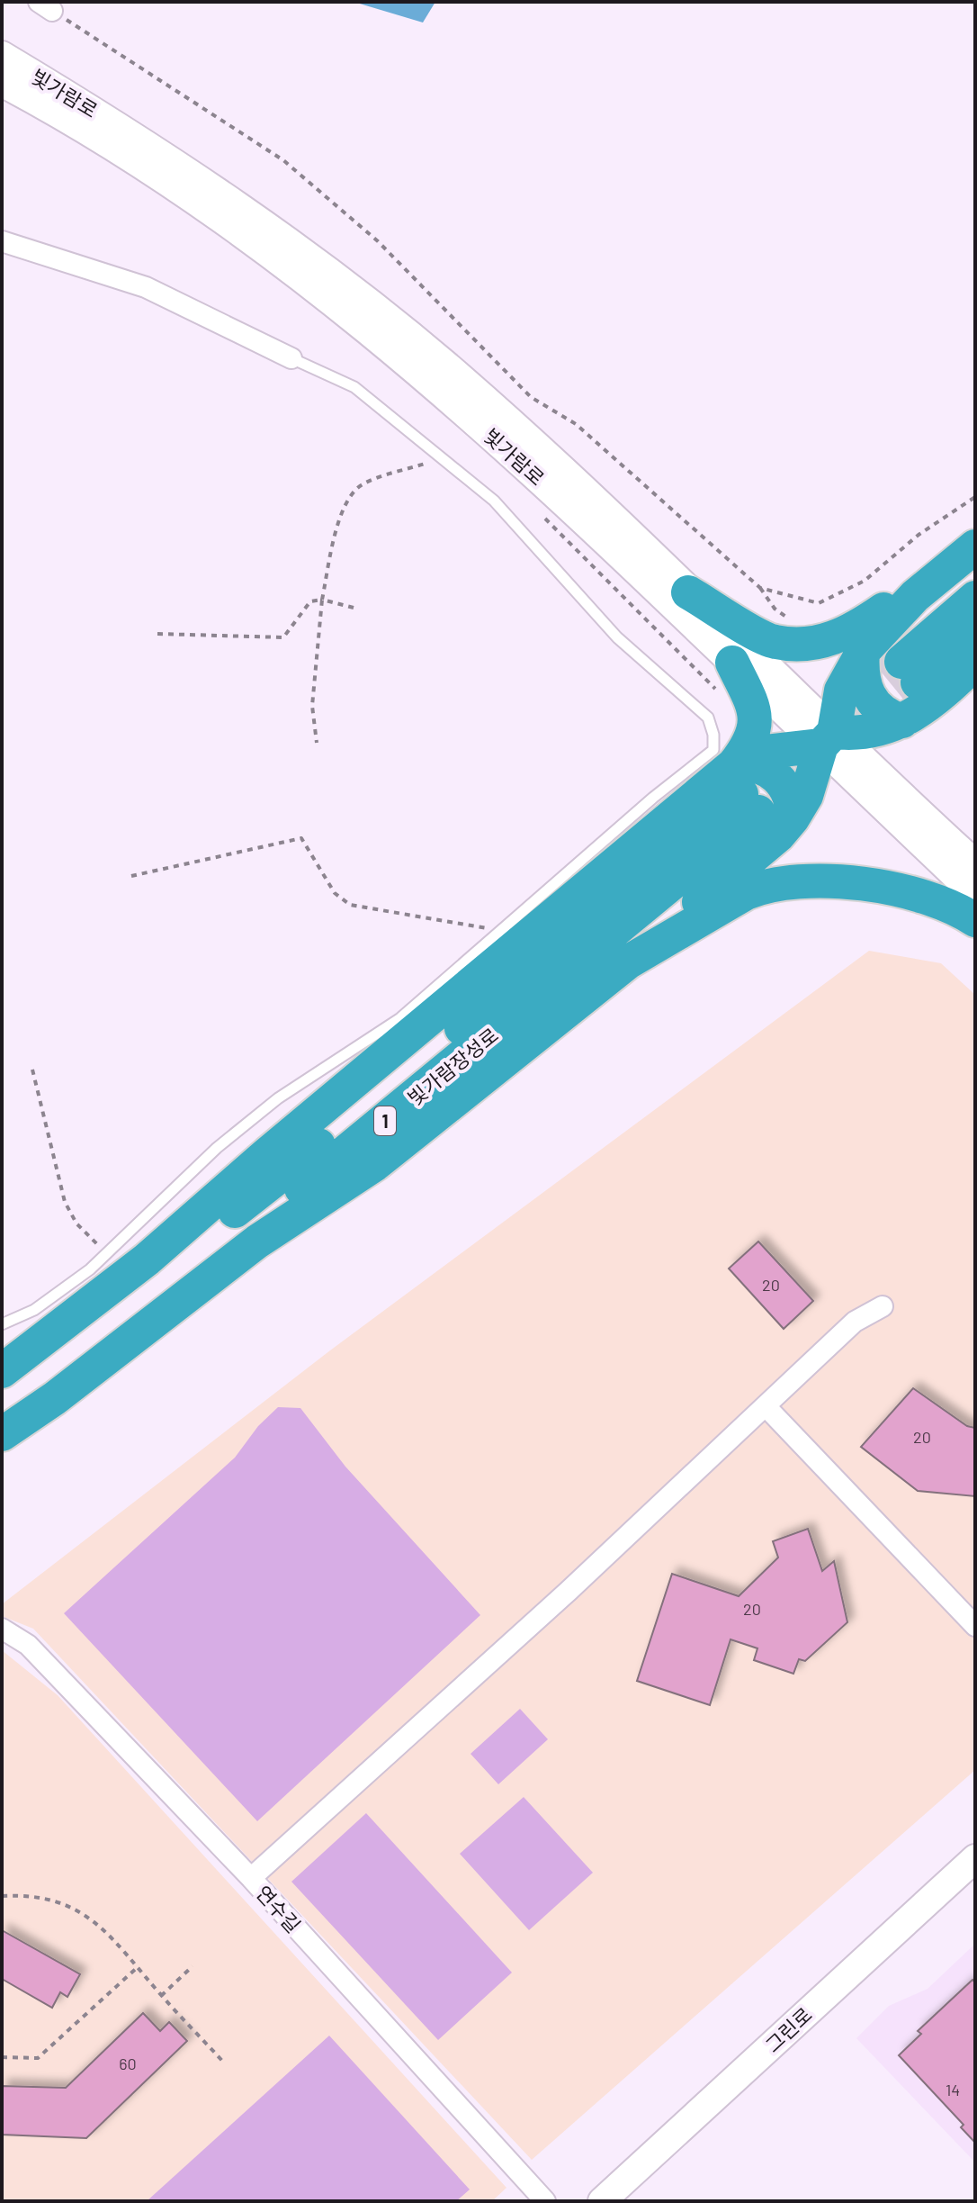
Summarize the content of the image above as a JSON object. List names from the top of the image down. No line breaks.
{"streets":{"highway":["빛가람장성로","1"],"main road":["빛가람로","그린로"],"street":["연수길"]},"house_numbers":["20","20","20","60","14"]}
